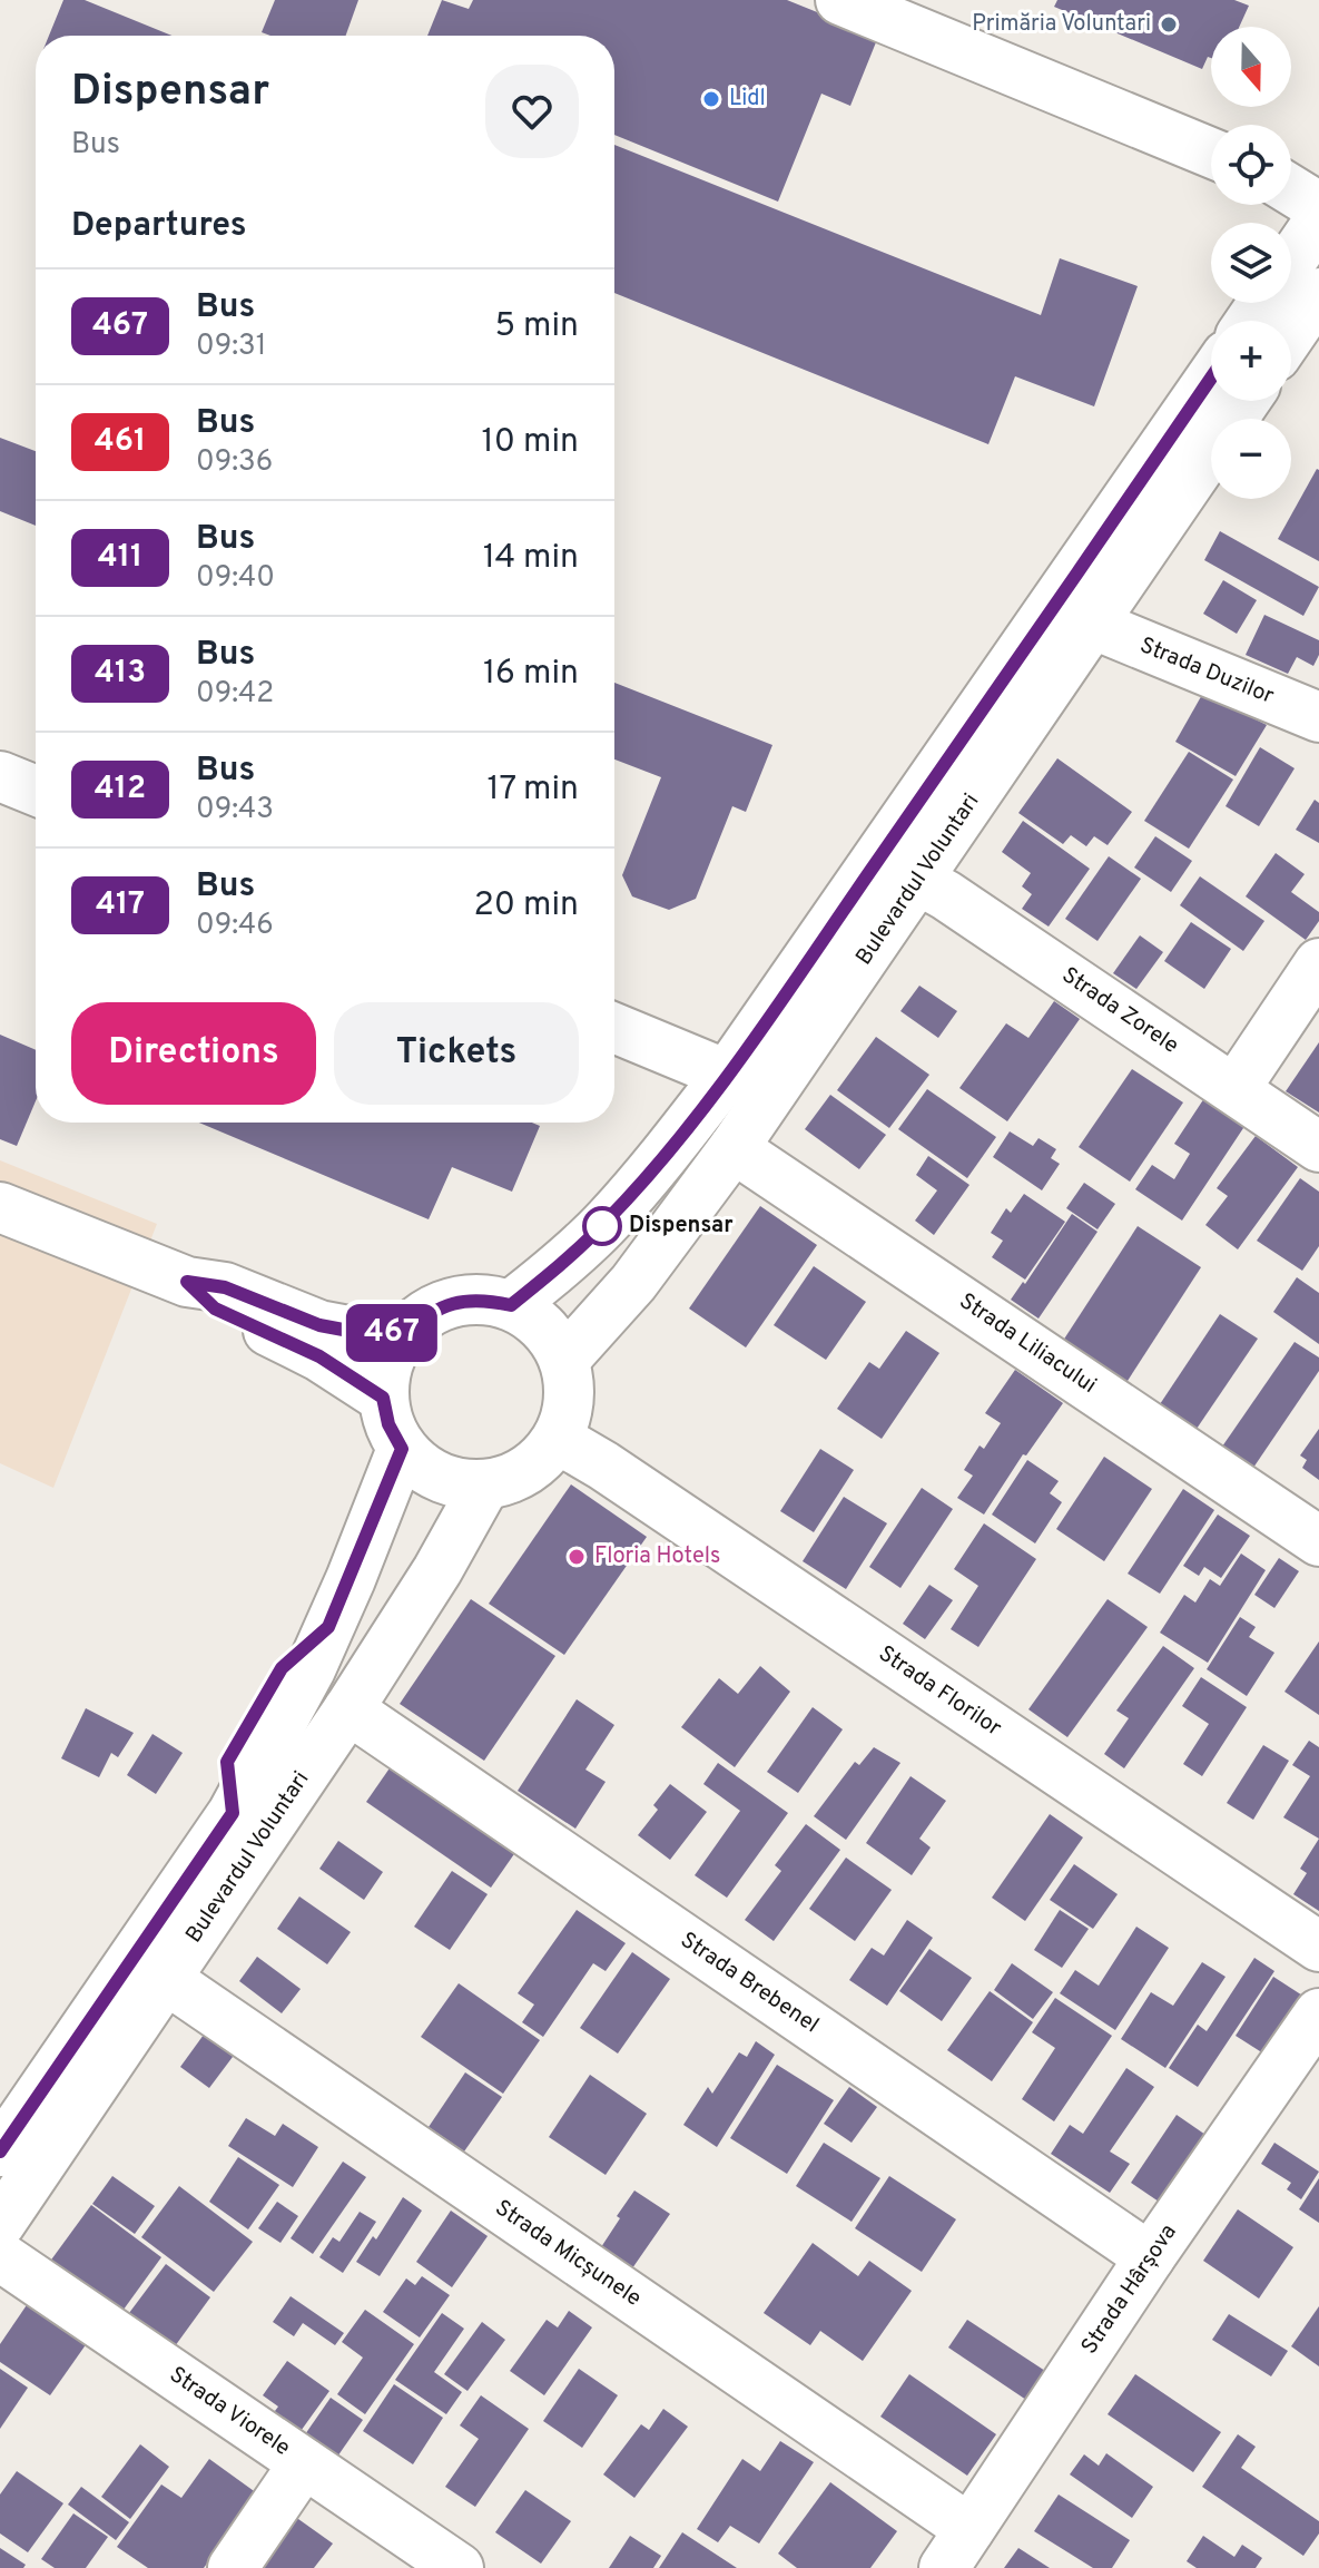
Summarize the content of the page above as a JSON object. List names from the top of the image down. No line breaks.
{"streets":{"main road":["Strada Duzilor","Bulevardul Voluntari","Strada Zorele","Strada Liliacului","Strada Florilor","Strada Brebenel","Strada Micșunele","Strada Hârșova","Strada Viorele"]},"crossings":[["Strada Duzilor","Bulevardul Voluntari"],["Bulevardul Voluntari","Strada Zorele"],["Bulevardul Voluntari","Strada Liliacului"],["Bulevardul Voluntari","Strada Florilor"],["Bulevardul Voluntari","Strada Brebenel"],["Bulevardul Voluntari","Strada Micșunele"],["Strada Brebenel","Strada Hârșova"],["Strada Micșunele","Strada Hârșova"]],"places":["Primăria Voluntari","Lidl","Dispensar","Floria Hotels"],"lines":["bus line 467"],"north":"bottom","page":{"on_map":"467","map_buttons":["+","−"],"heading":[["Dispensar","Bus"],"Departures"],"list":[{"mark":"467","name":"Bus","note":"09:31","value":"5 min"},{"mark":"461","name":"Bus","note":"09:36","value":"10 min"},{"mark":"411","name":"Bus","note":"09:40","value":"14 min"},{"mark":"413","name":"Bus","note":"09:42","value":"16 min"},{"mark":"412","name":"Bus","note":"09:43","value":"17 min"},{"mark":"417","name":"Bus","note":"09:46","value":"20 min"}],"buttons":["Directions","Tickets"]}}
